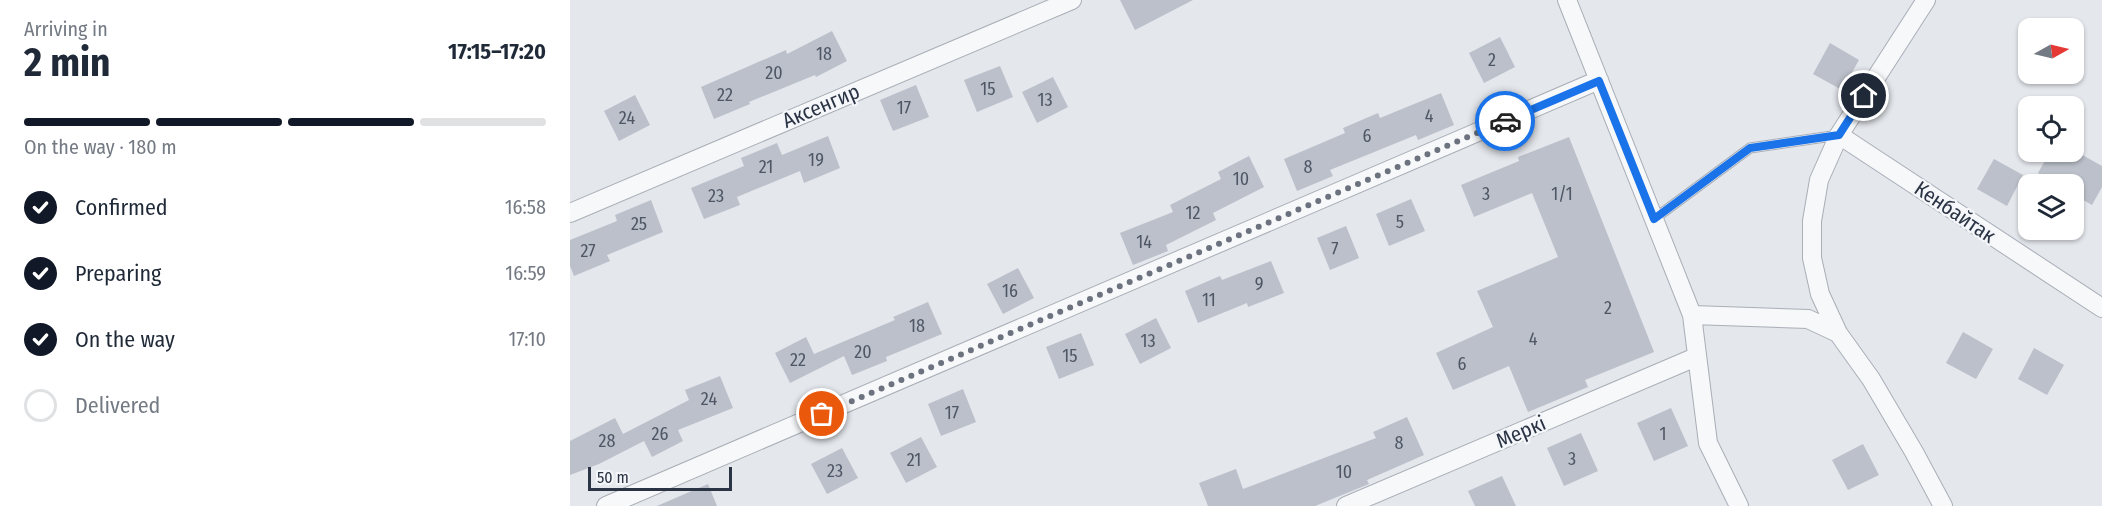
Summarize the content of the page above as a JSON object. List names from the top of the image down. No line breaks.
{"streets":{"street":["Аксенгир","Кенбайтак","Меркі"]},"house_numbers":["18","2","20","15","22","13","17","4","24","6","19","21","8","10","3","1/1","23","12","5","25","14","7","27","9","16","11","2","18","4","13","20","15","22","6","24","17","26","1","28","8","3","21","23","10"],"scale_bar":"50 m","north":"right","page":{"heading":["2 min","Arriving in","17:15–17:20"],"bar":"On the way · 180 m","list":[["Confirmed","16:58"],["Preparing","16:59"],["On the way","17:10"],"Delivered"],"scale":"50 m"}}
